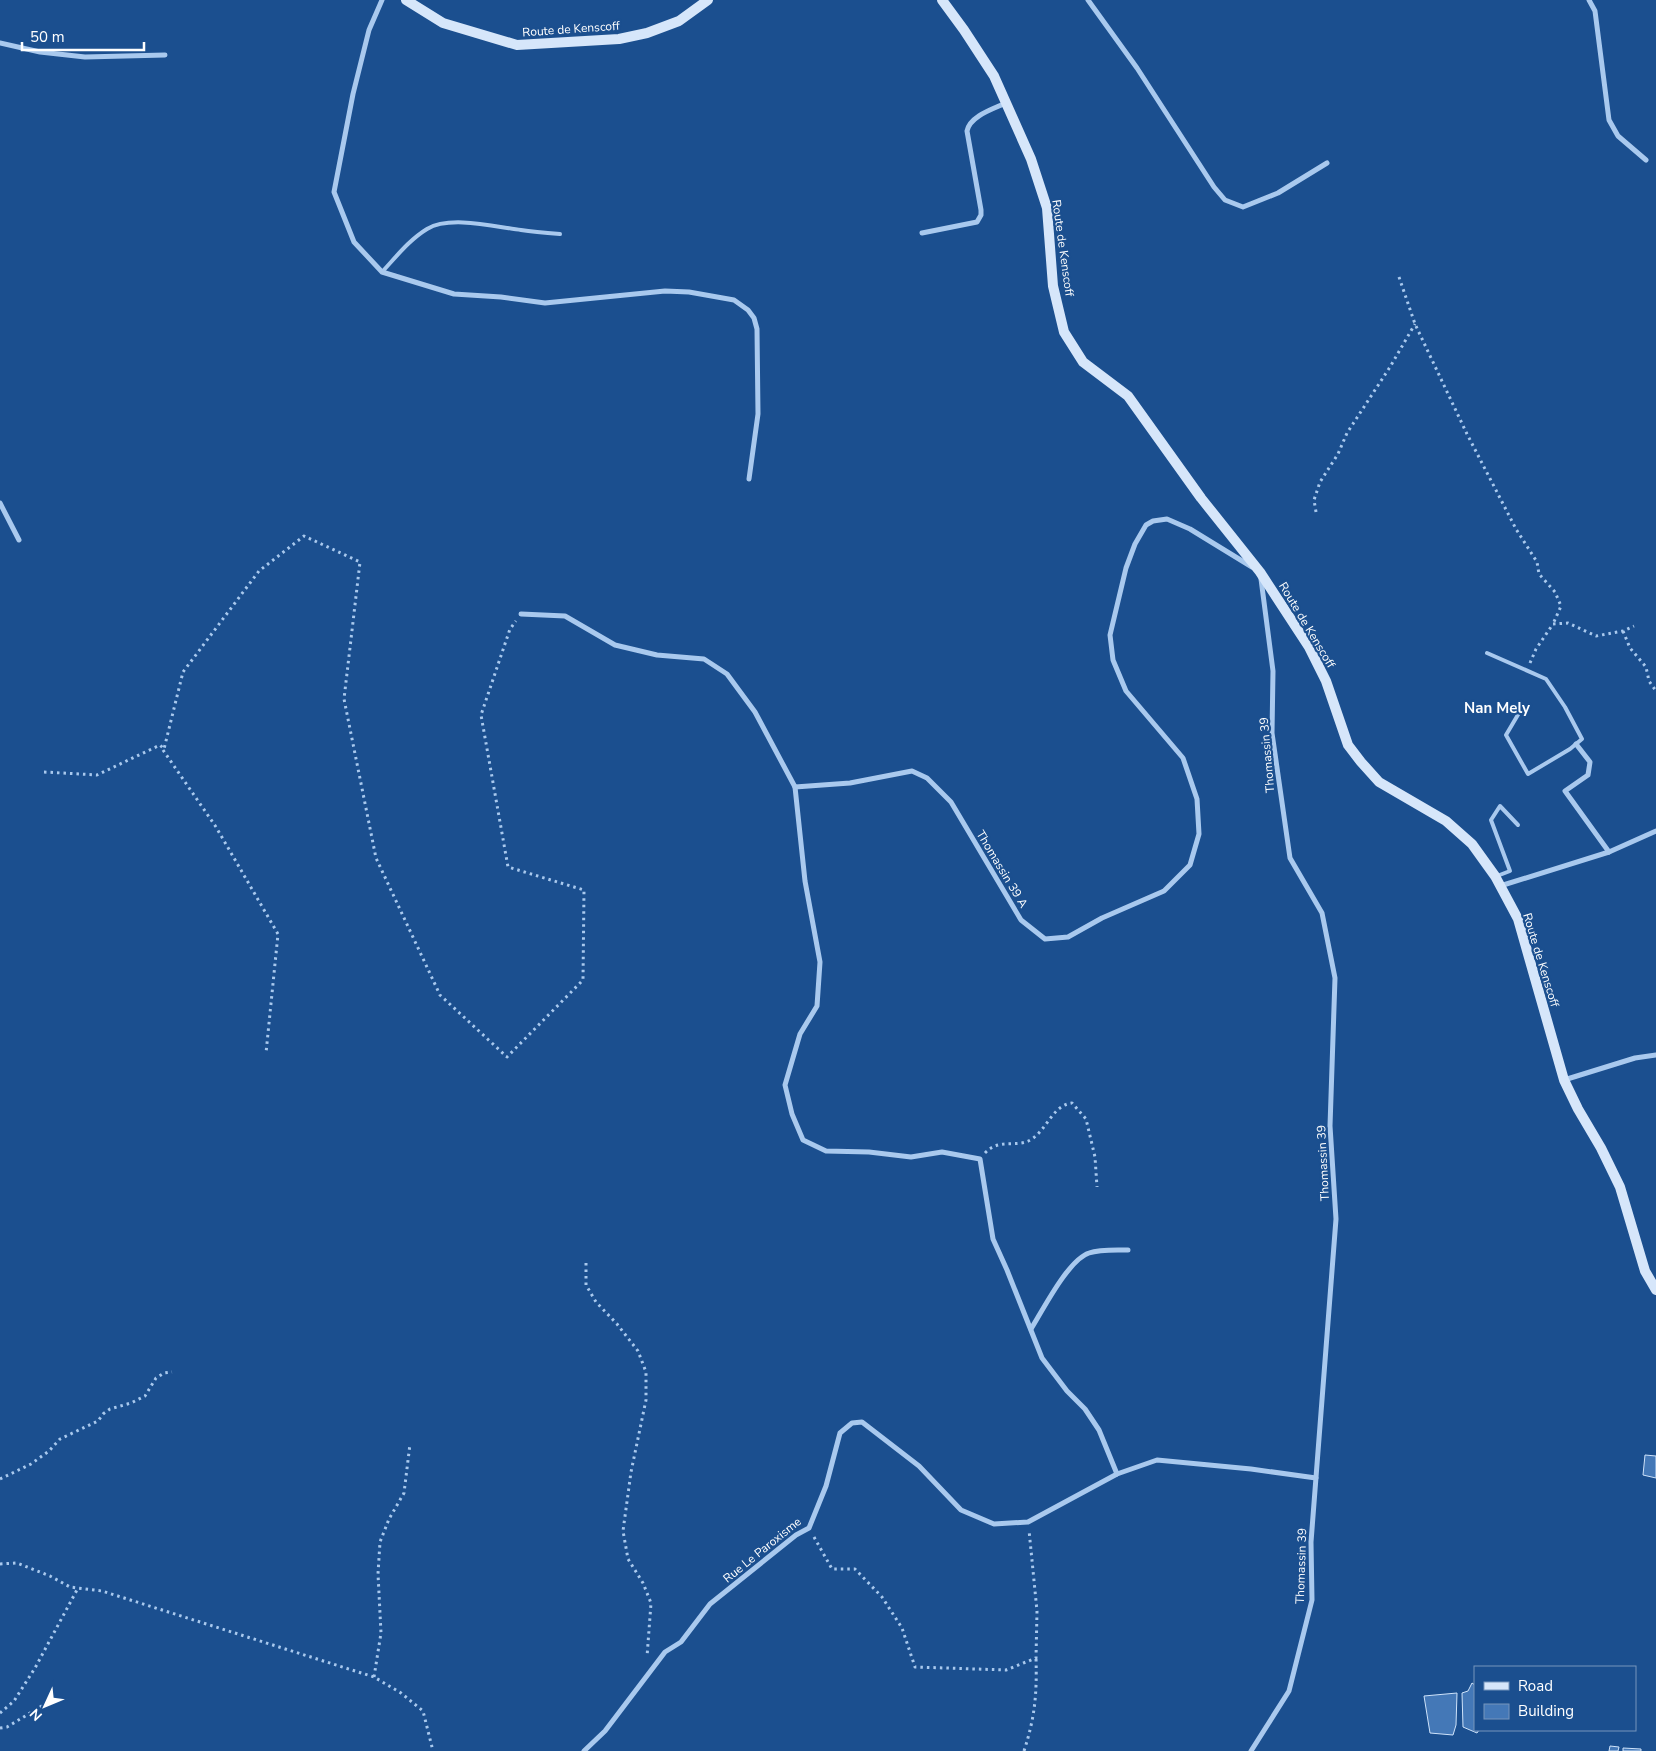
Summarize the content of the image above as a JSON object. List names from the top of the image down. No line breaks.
{"streets":{"main road":["Route de Kenscoff"],"street":["Thomassin 39","Thomassin 39 A","Rue Le Paroxisme"]},"crossings":[["Route de Kenscoff","Thomassin 39"],["Route de Kenscoff","Thomassin 39 A"],["Thomassin 39","Thomassin 39 A"],["Thomassin 39","Rue Le Paroxisme"]],"districts":["Nan Mely"],"legend":["Road","Building"],"scale_bar":"50 m","north":"bottom left"}
